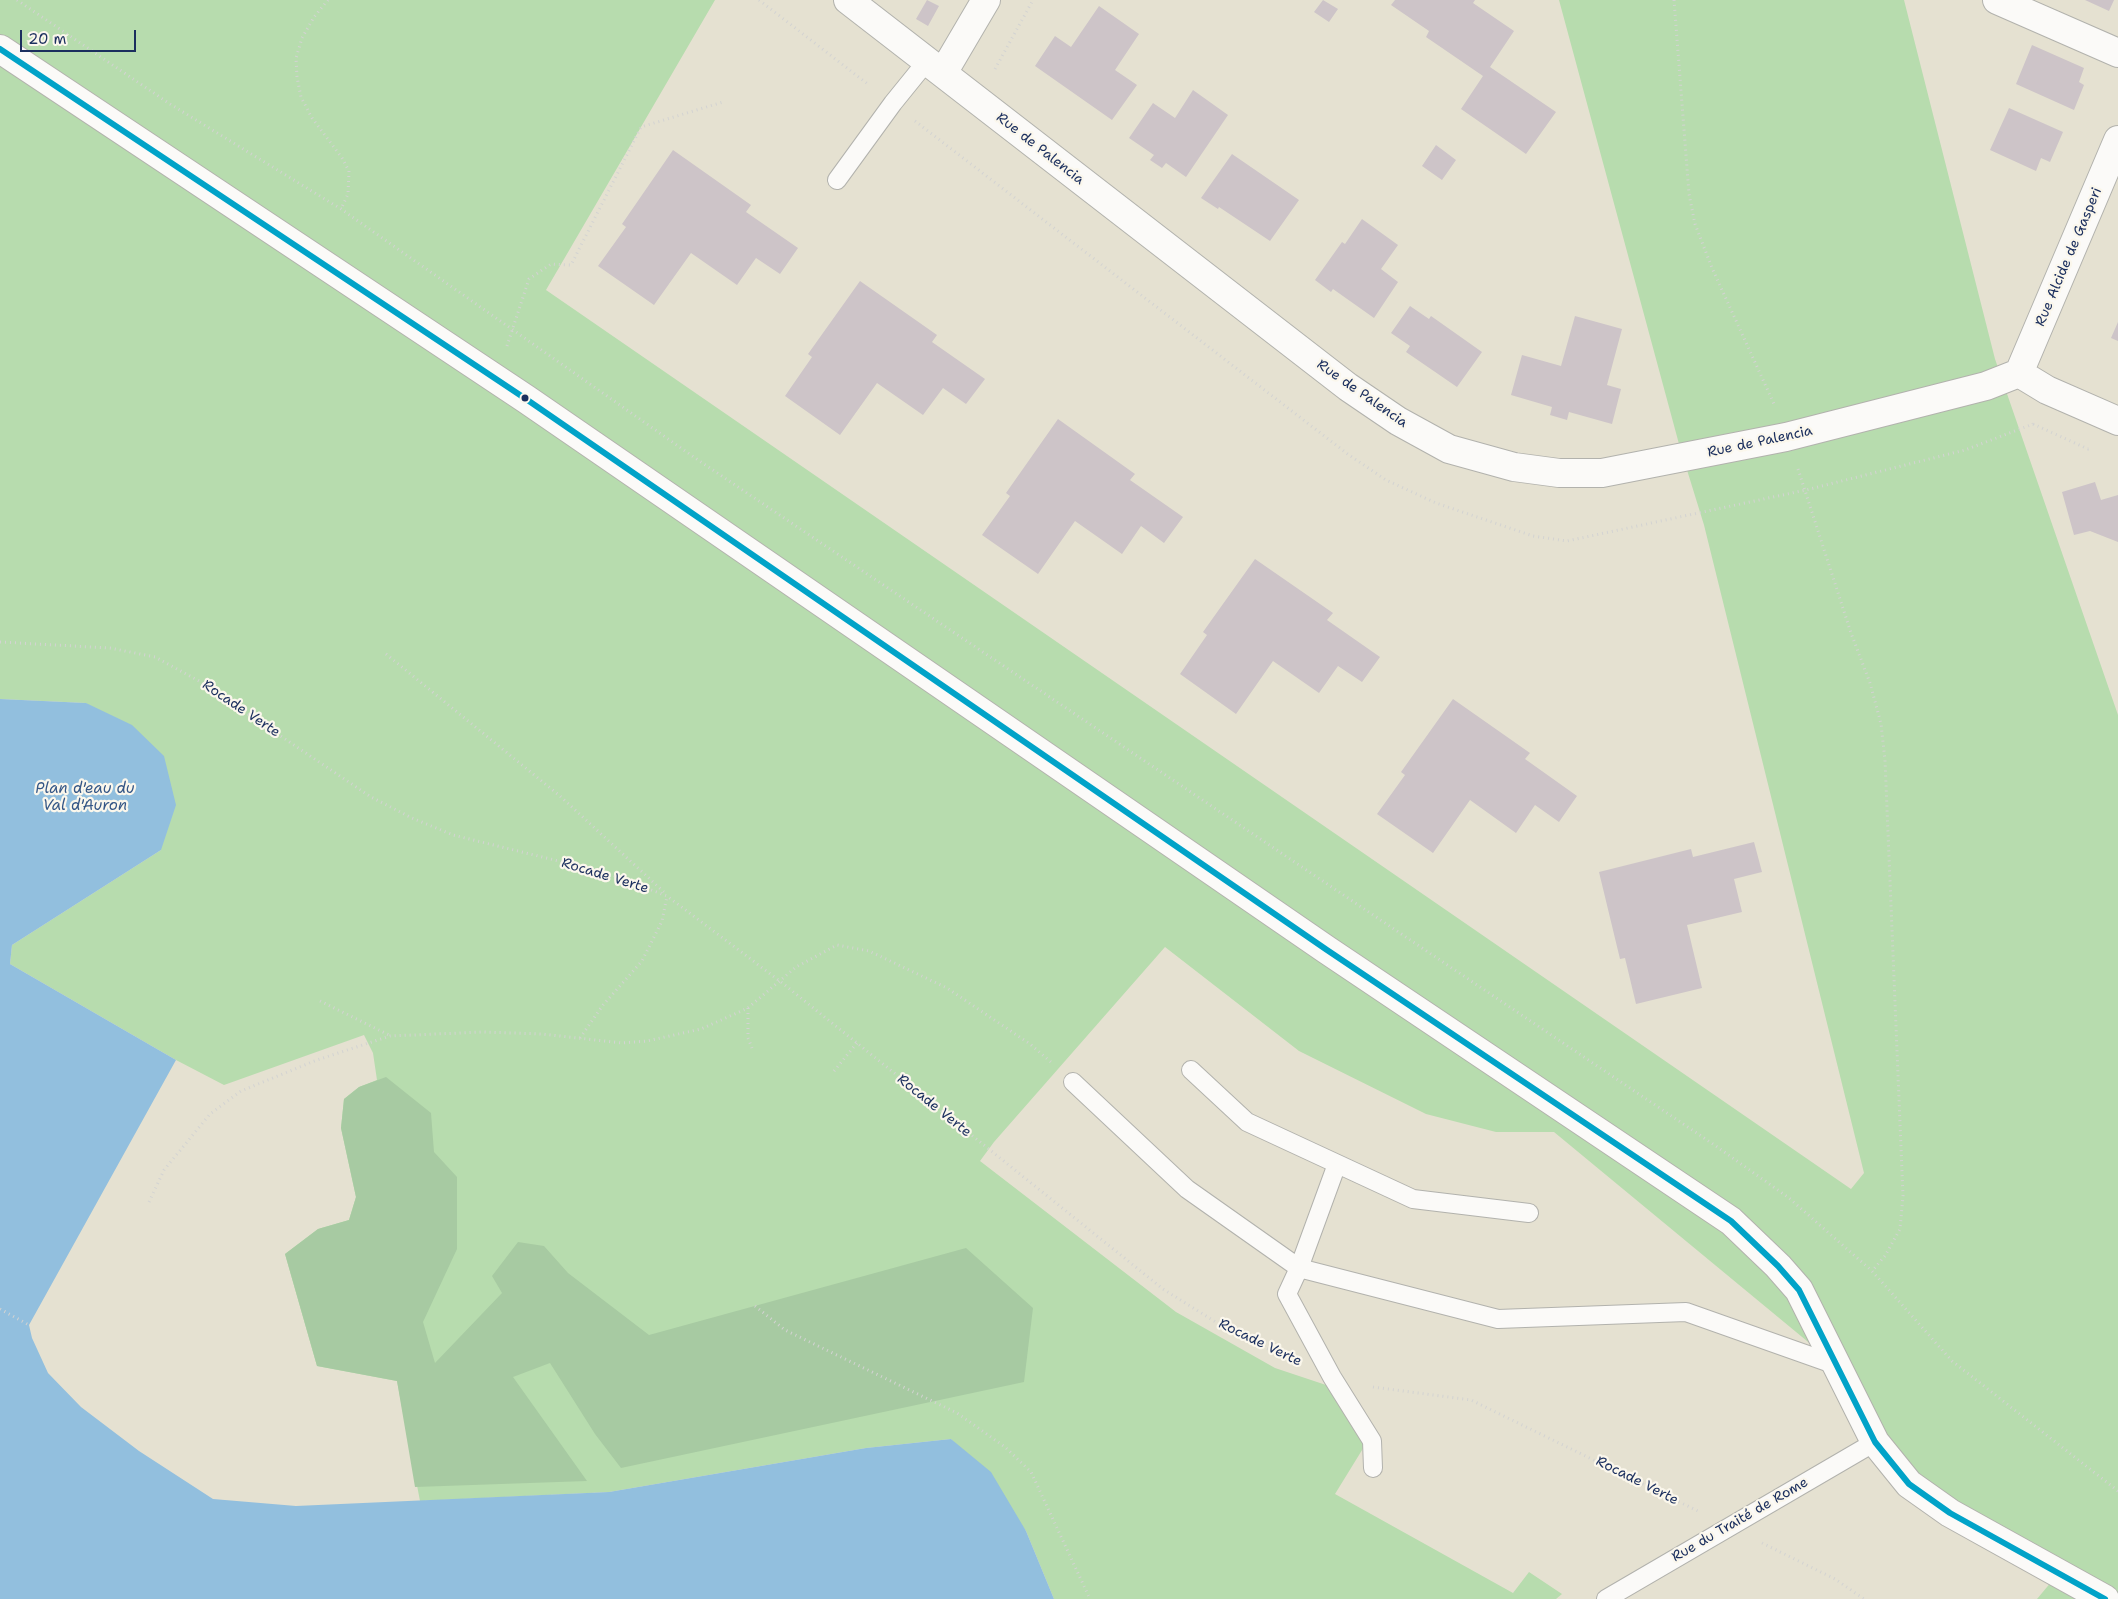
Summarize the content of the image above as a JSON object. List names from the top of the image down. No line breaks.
{"streets":{"street":["Rue de Palencia","Rue Alcide de Gasperi"],"lane":["Rue du Traité de Rome"],"path":["Rocade Verte"]},"crossings":[["Rue de Palencia","Rue Alcide de Gasperi"],["Rocade Verte","Rue du Traité de Rome"]],"water":["Plan d'eau du Val d'Auron"],"scale_bar":"20 m"}
